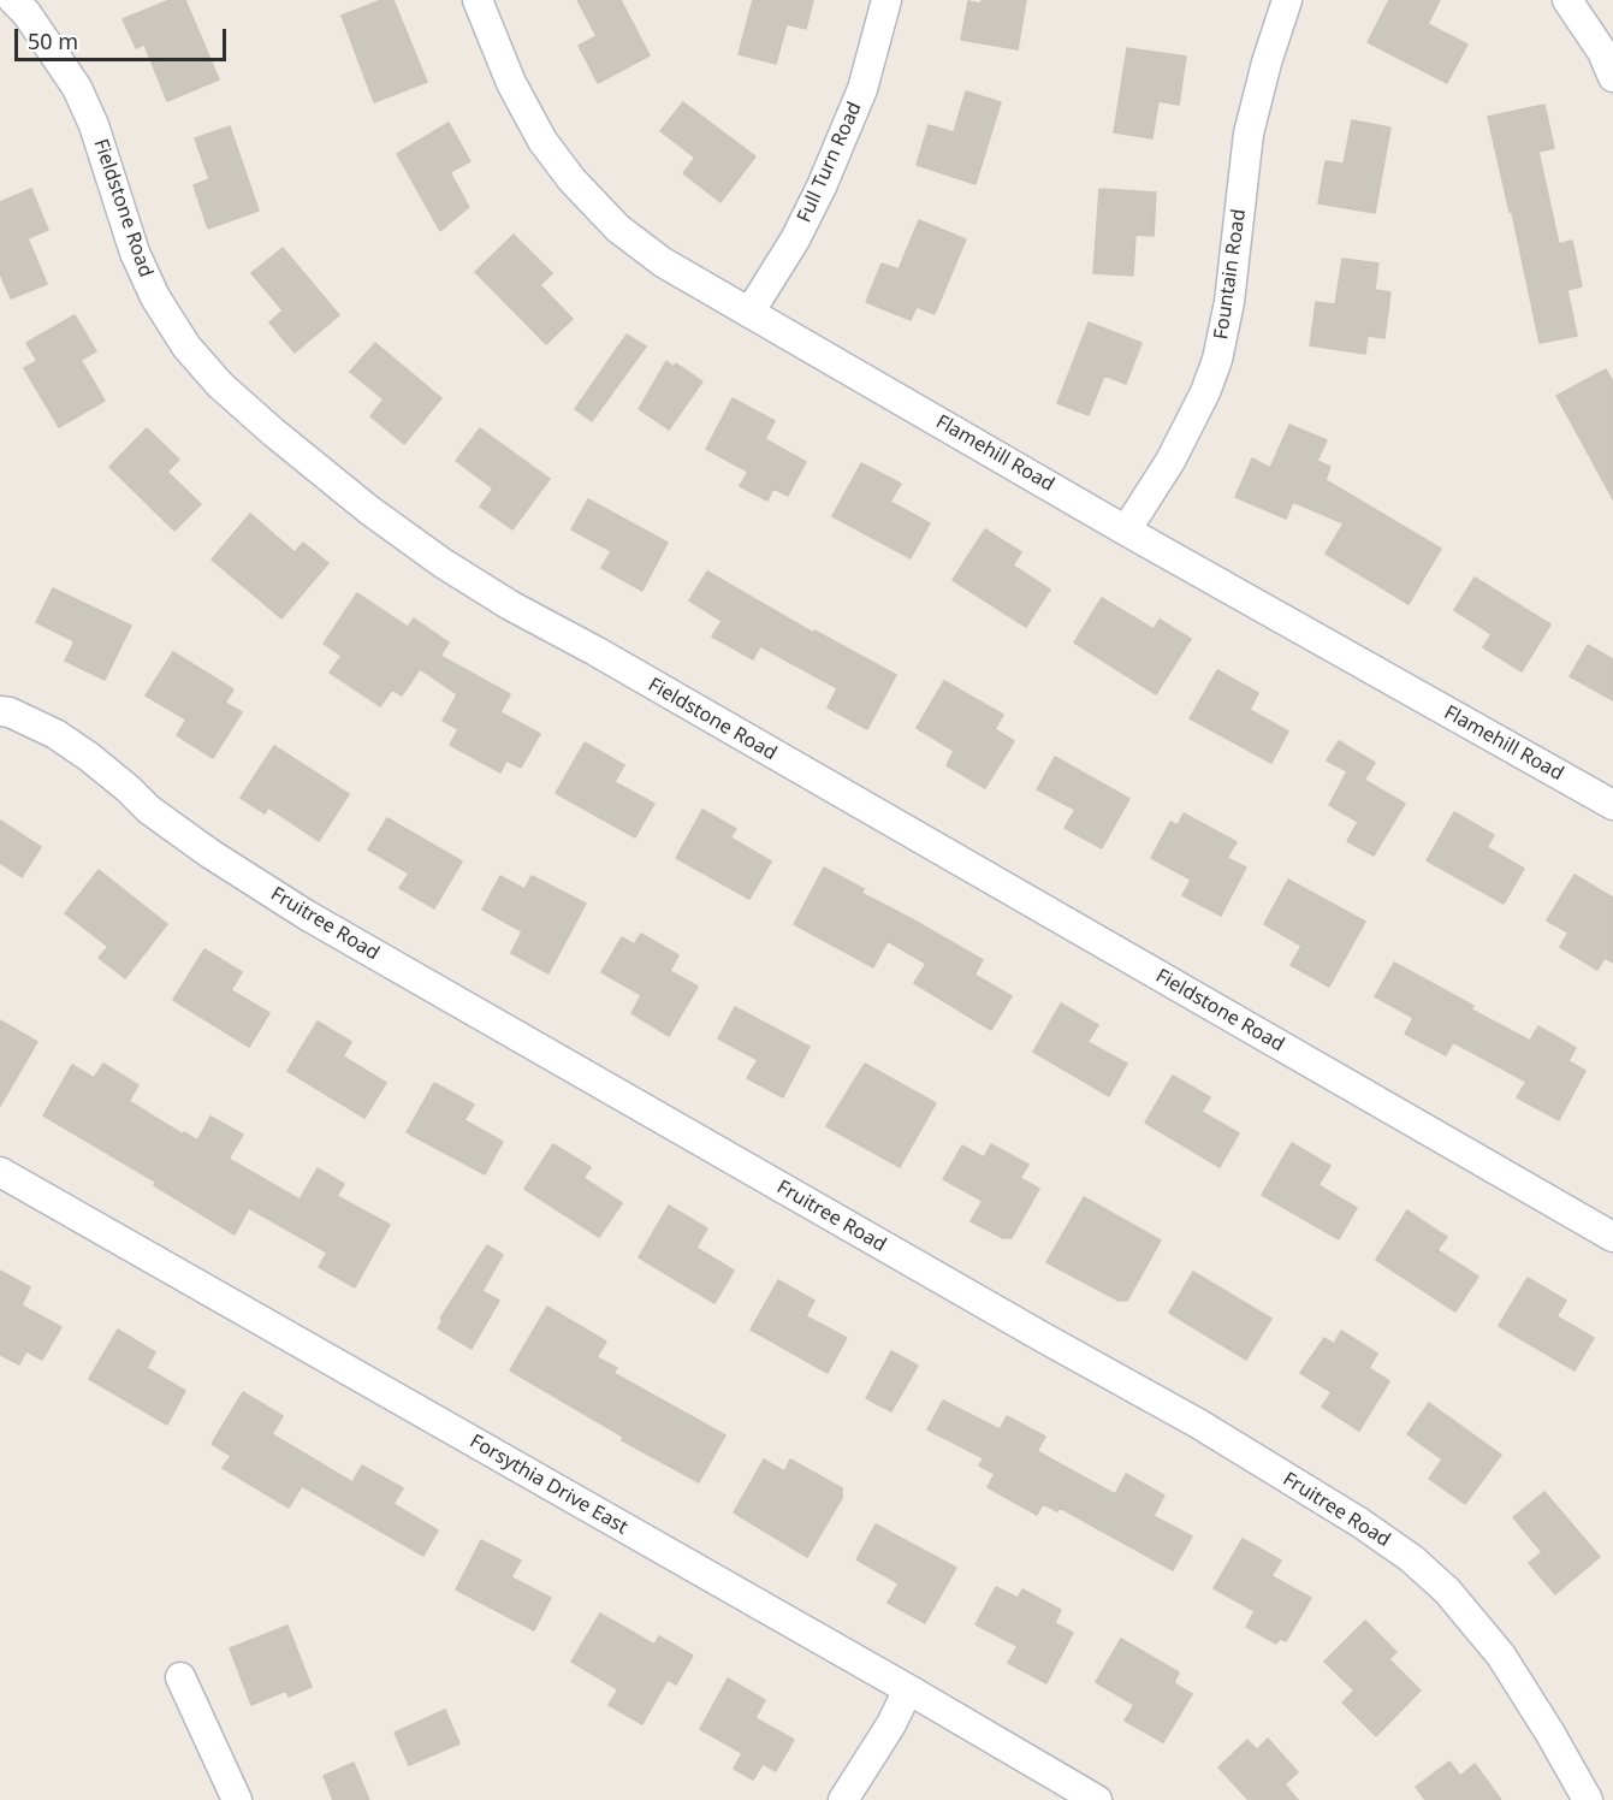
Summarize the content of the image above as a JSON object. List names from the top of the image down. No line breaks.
{"streets":{"street":["Full Turn Road","Fieldstone Road","Fountain Road","Flamehill Road","Fruitree Road","Forsythia Drive East"]},"crossings":[["Full Turn Road","Flamehill Road"],["Fountain Road","Flamehill Road"]],"scale_bar":"50 m"}
